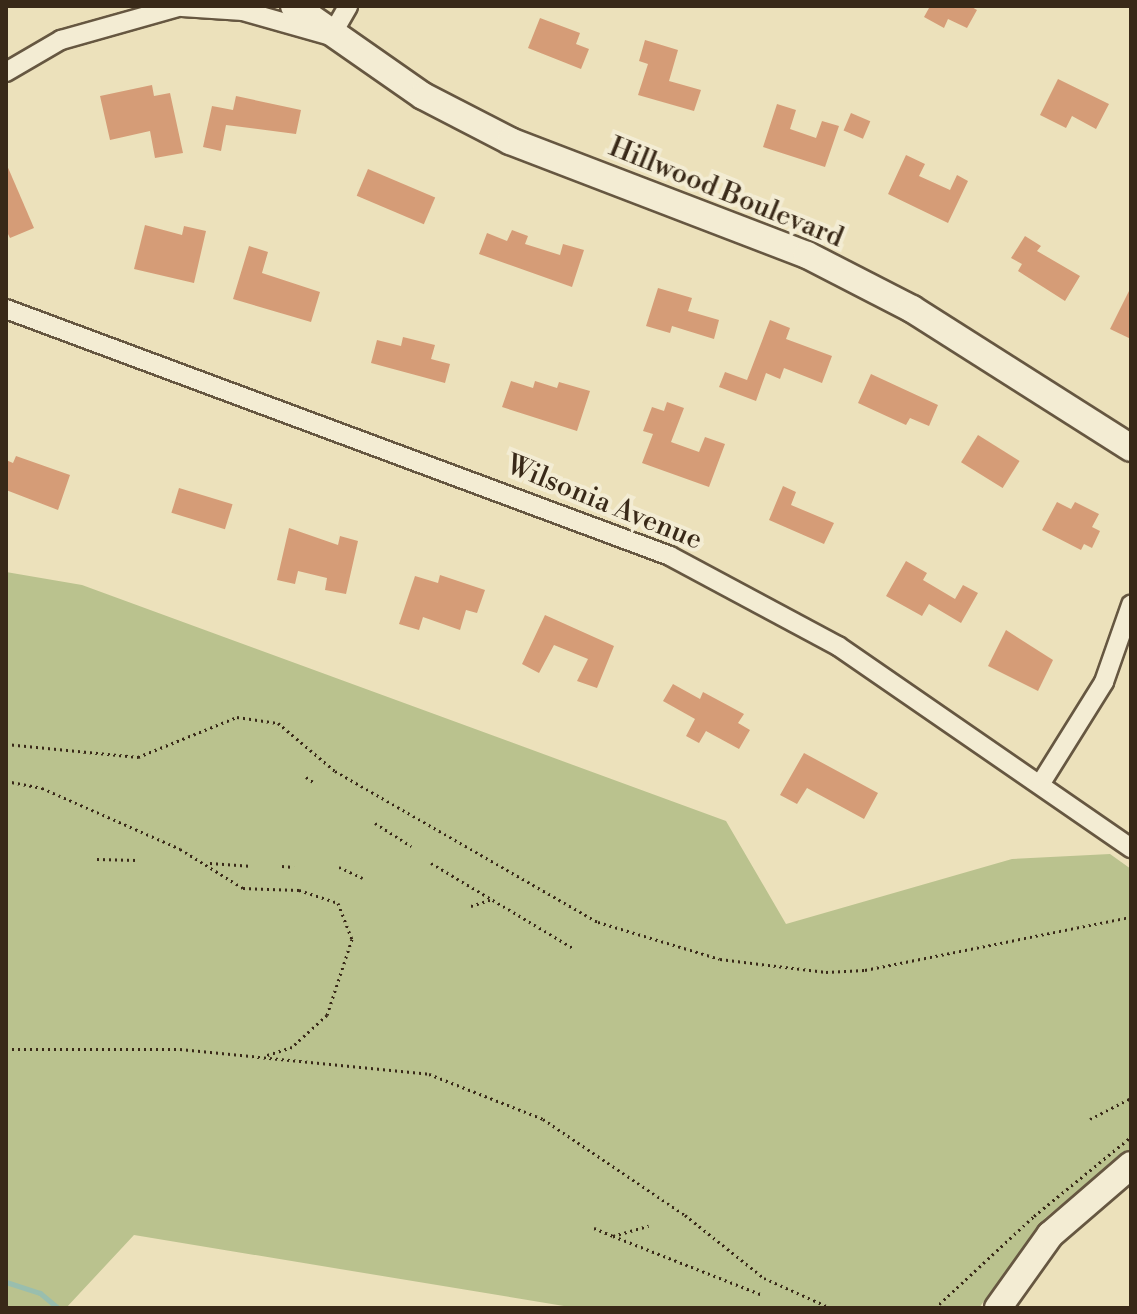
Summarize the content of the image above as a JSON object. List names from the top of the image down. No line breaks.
{"streets":{"street":["Hillwood Boulevard","Wilsonia Avenue"]}}
